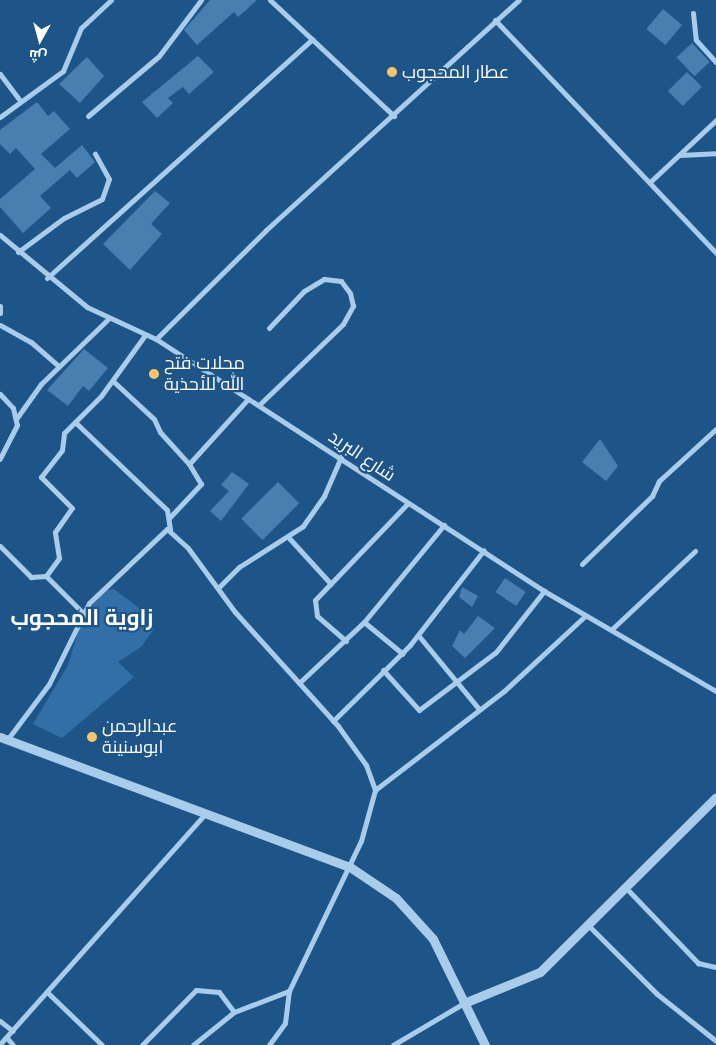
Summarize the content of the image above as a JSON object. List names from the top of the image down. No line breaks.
{"streets":{"street":["شارع البريد"]},"districts":["زاوية المحجوب"],"places":["عطار المحجوب","محلات فتح الله للأحذية","عبدالرحمن ابوسنينة"],"north":"bottom"}
